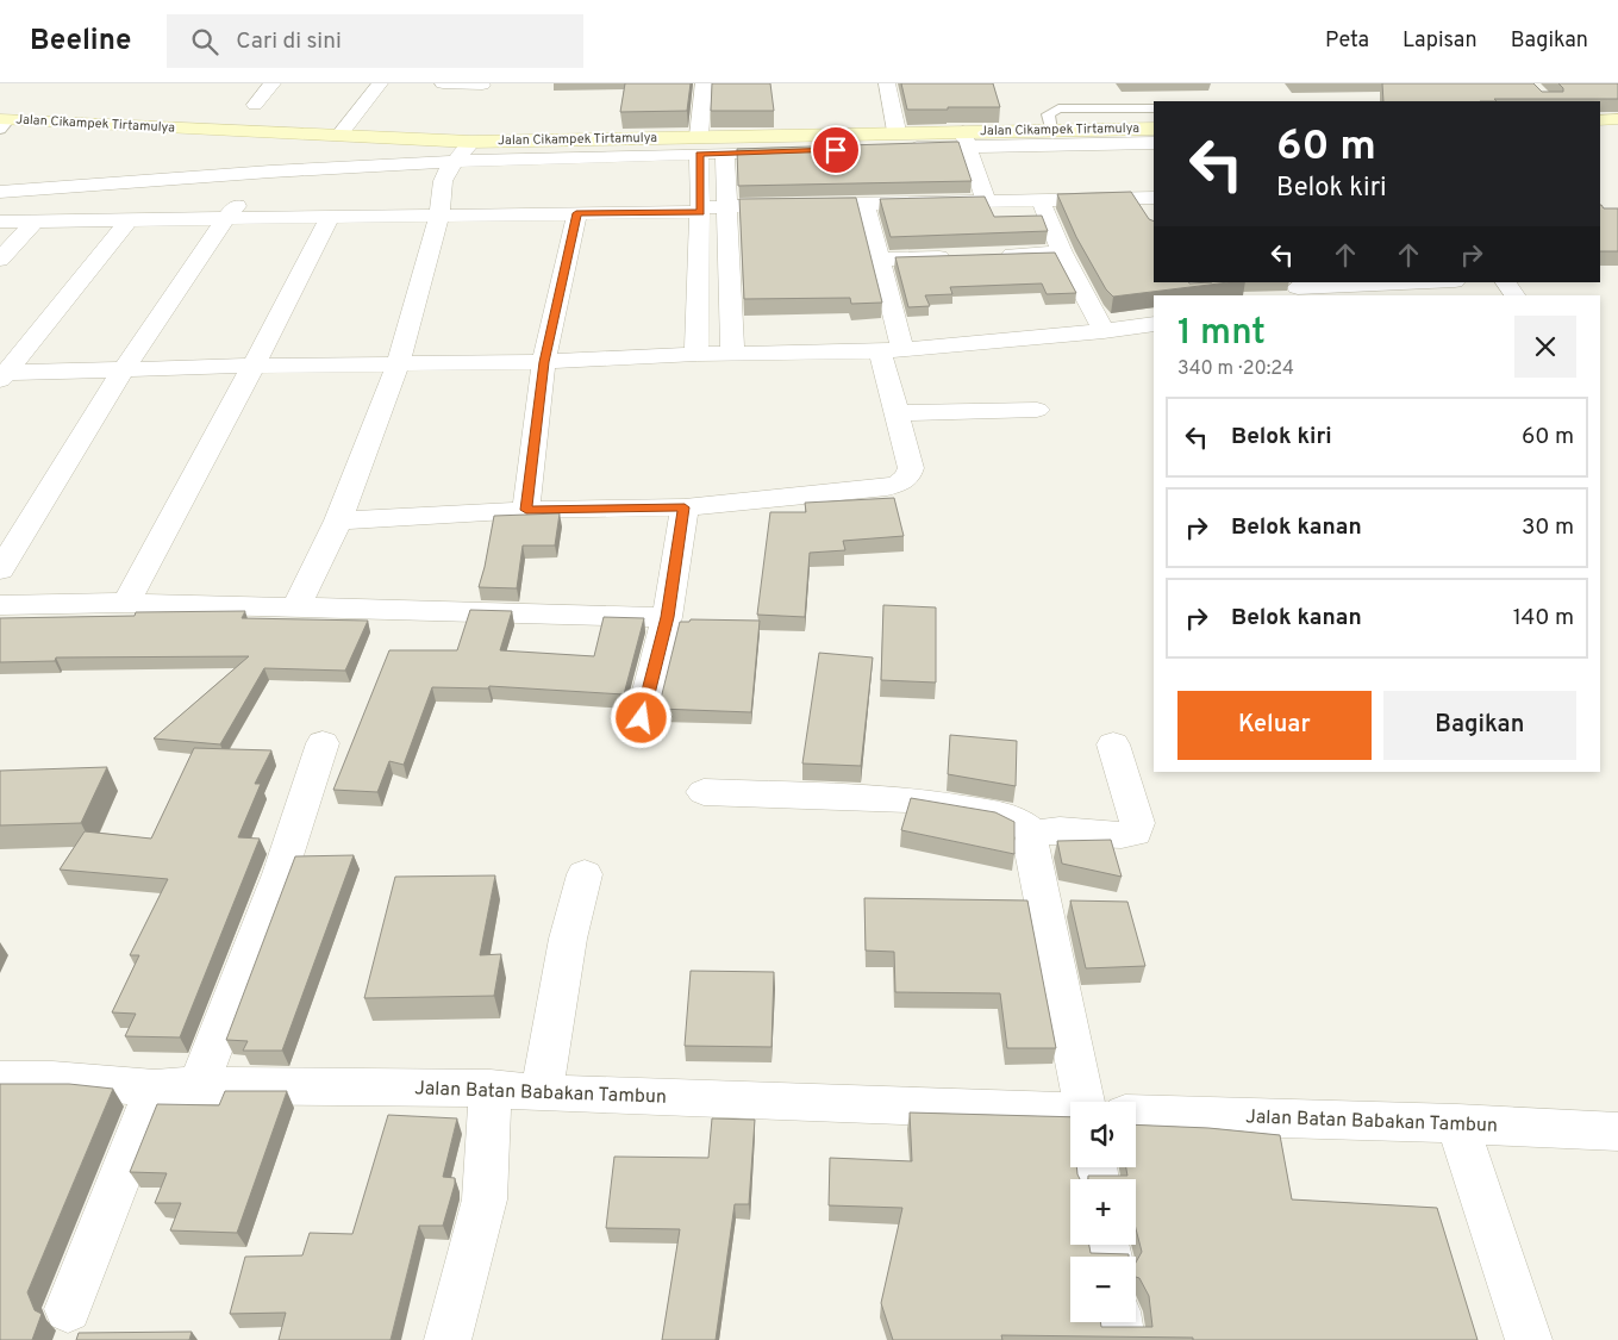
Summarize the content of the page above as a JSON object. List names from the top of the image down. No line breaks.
{"streets":{"street":["Jalan Cikampek Tirtamulya","Jalan Batan Babakan Tambun"]},"page":{"header":"Beeline","search":"Cari di sini","nav":["Peta","Lapisan","Bagikan"],"turn":["60 m","Belok kiri"],"heading":["1 mnt","340 m · 20:24"],"list":[{"name":"Belok kiri","value":"60 m"},{"name":"Belok kanan","value":"30 m"},{"name":"Belok kanan","value":"140 m"}],"buttons":["Keluar","Bagikan"],"map_buttons":["+","−"]}}
